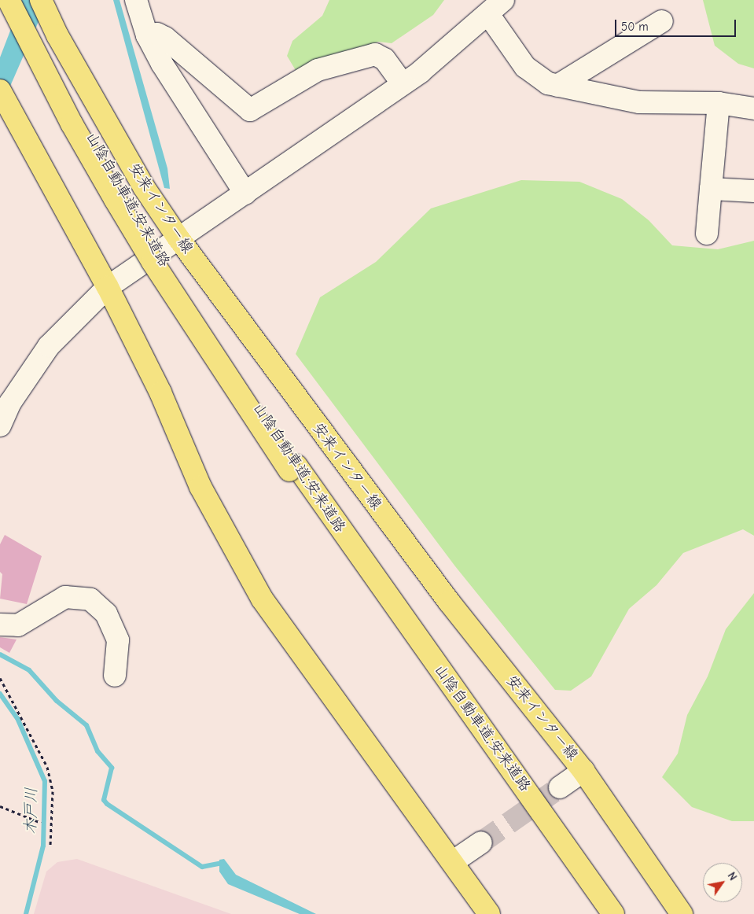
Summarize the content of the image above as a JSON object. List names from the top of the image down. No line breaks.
{"streets":{"main road":["山陰自動車道;安来道路","安来インター線"]},"water":["木戸川"],"scale_bar":"50 m","north":"top right"}
